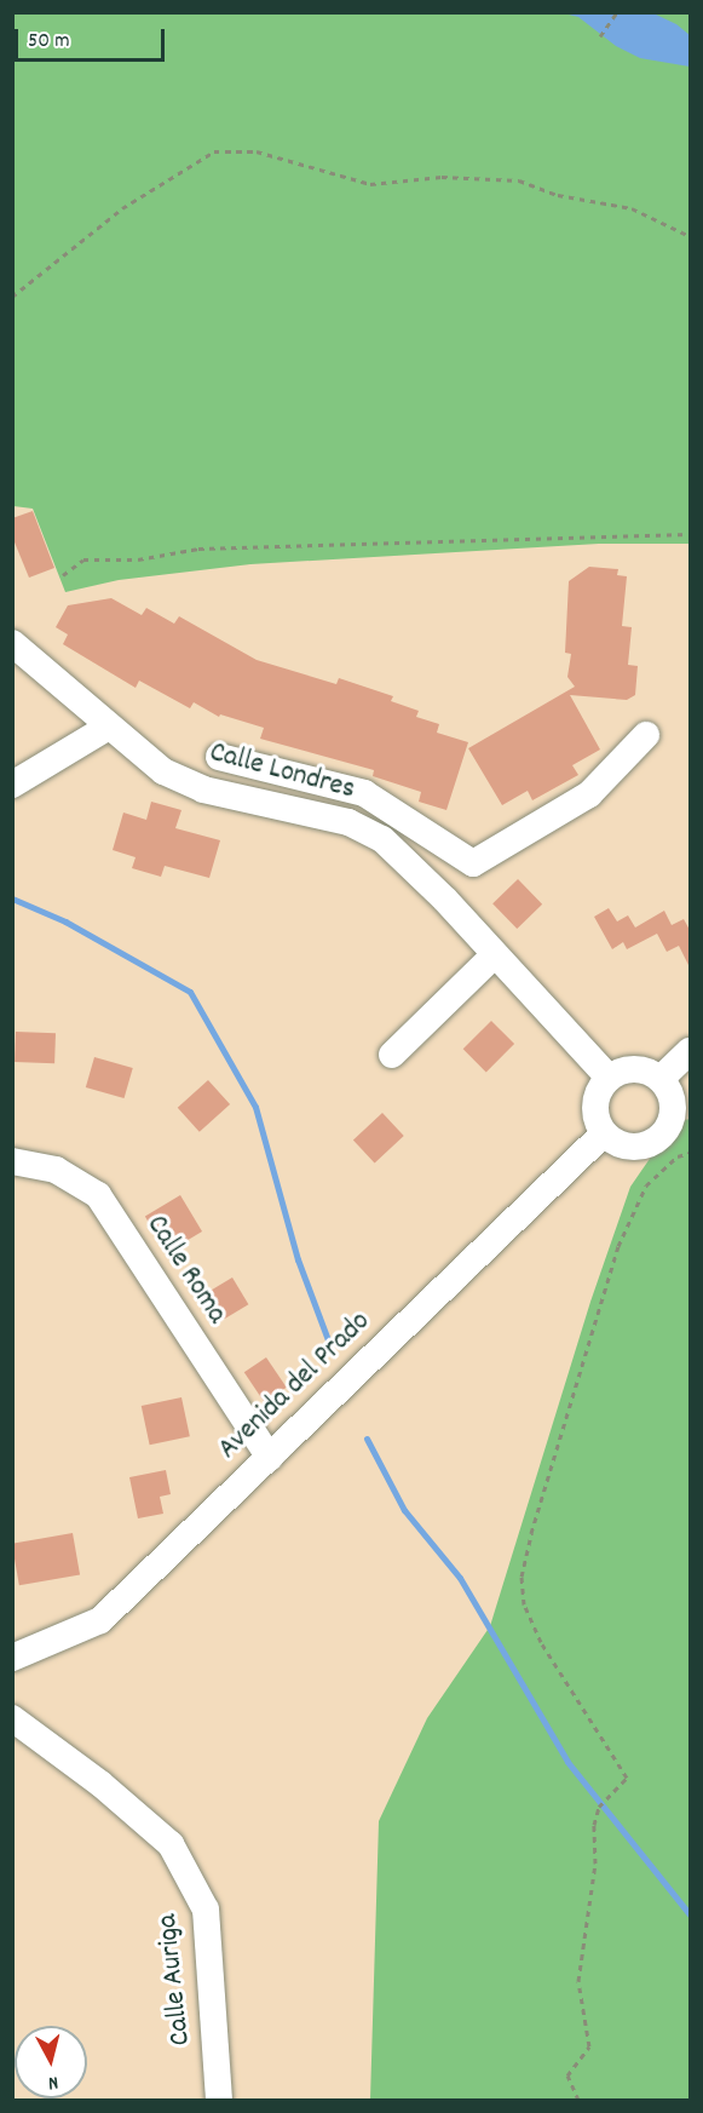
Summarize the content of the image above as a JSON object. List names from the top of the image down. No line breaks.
{"streets":{"street":["Calle Londres","Calle Roma","Avenida del Prado","Calle Auriga"]},"crossings":[["Calle Londres","Avenida del Prado"],["Calle Roma","Avenida del Prado"]],"scale_bar":"50 m","north":"bottom"}
